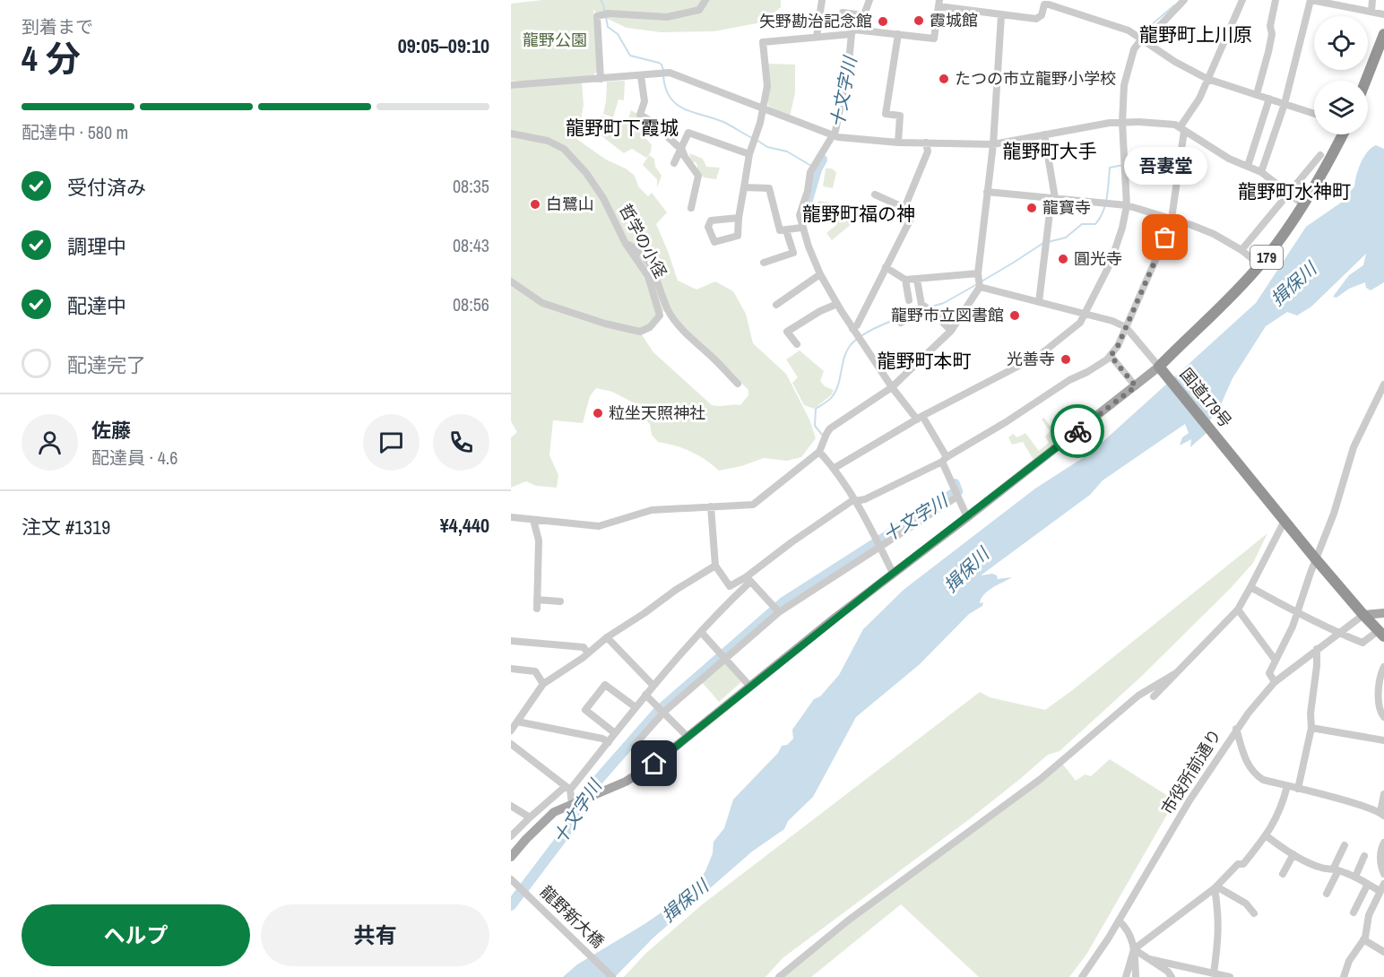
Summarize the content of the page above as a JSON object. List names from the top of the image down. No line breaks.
{"streets":{"highway":["179","国道179号"],"street":["哲学の小径","市役所前通り","龍野新大橋"]},"crossings":[["国道179号","市役所前通り"]],"districts":["龍野町上川原","龍野町下霞城","龍野町大手","龍野町水神町","龍野町福の神","龍野町本町"],"water":["十文字川","揖保川"],"parks":["龍野公園"],"places":["霞城館","矢野勘治記念館","たつの市立龍野小学校","白鷺山","龍寶寺","吾妻堂","圓光寺","龍野市立図書館","光善寺","粒坐天照神社"],"page":{"heading":["4 分","到着まで","09:05–09:10"],"panel":["佐藤","配達員 · 4.6","注文 #1319","¥4,440"],"bar":"配達中 · 580 m","bubble":"吾妻堂","list":[["受付済み","08:35"],["調理中","08:43"],["配達中","08:56"],"配達完了"],"buttons":["ヘルプ","共有"]}}
